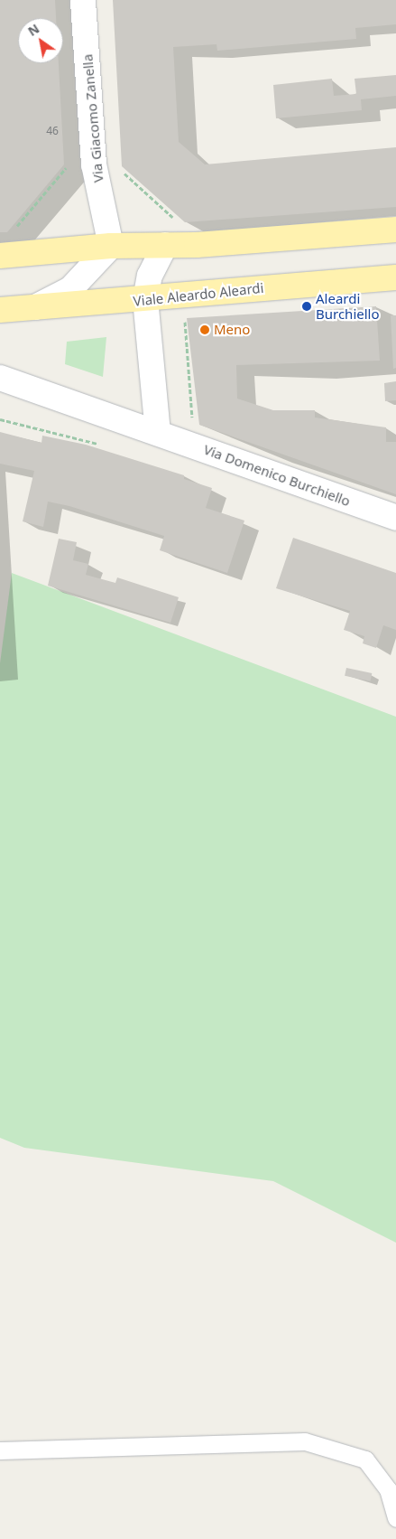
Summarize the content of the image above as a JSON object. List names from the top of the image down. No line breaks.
{"streets":{"main road":["Viale Aleardo Aleardi"],"street":["Via Giacomo Zanella","Via Domenico Burchiello"]},"places":["Aleardi Burchiello","Meno"],"house_numbers":["46"],"north":"top left"}
